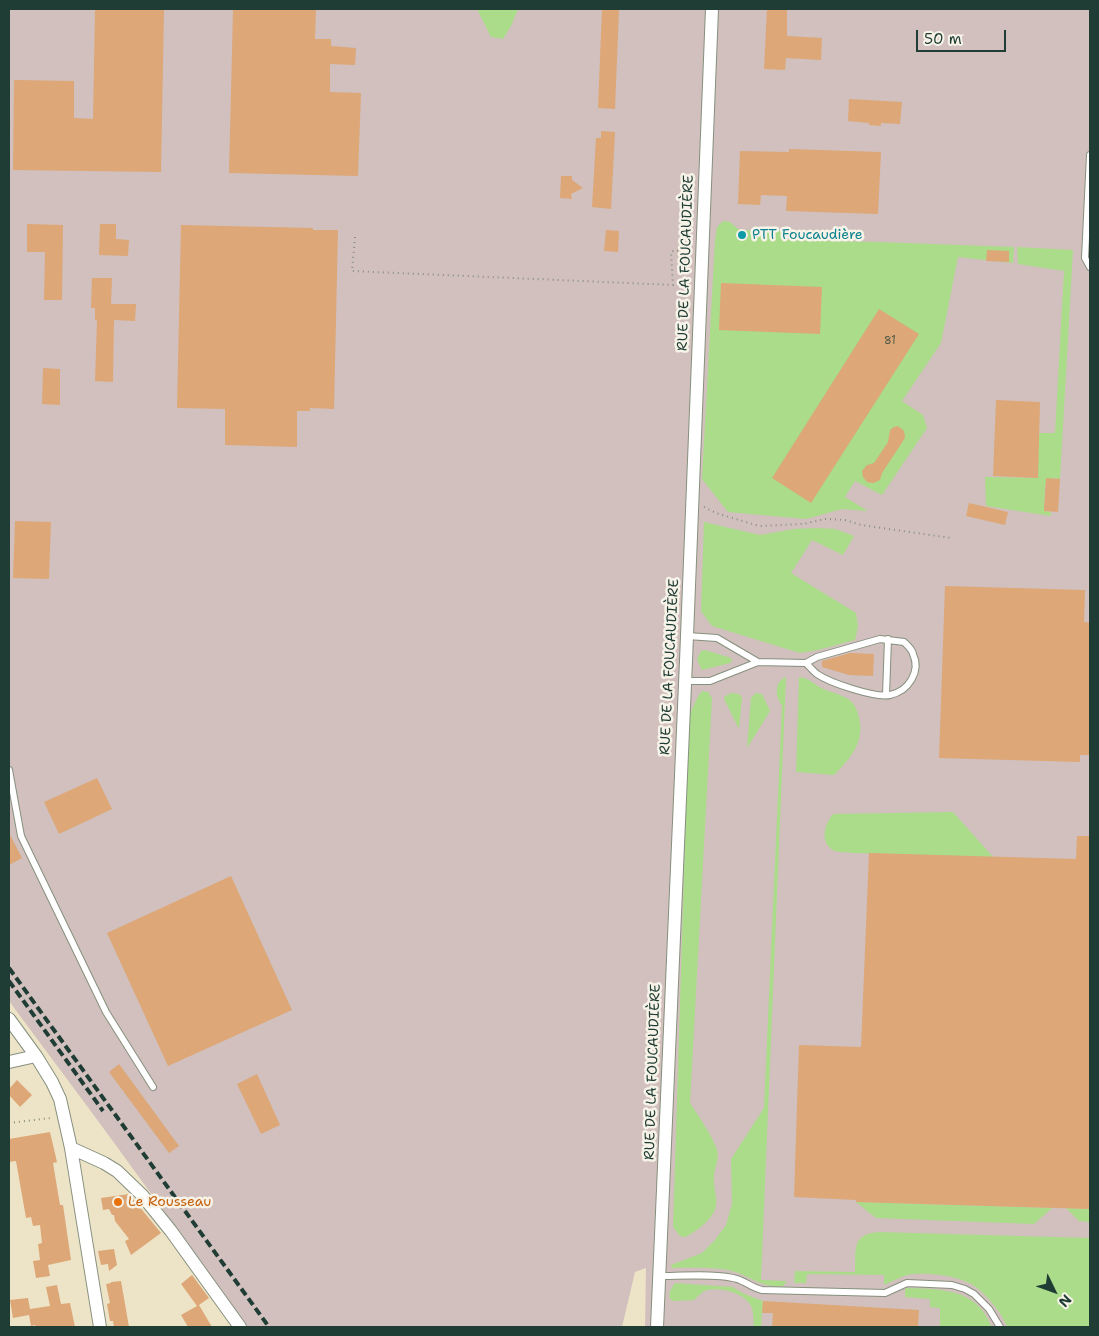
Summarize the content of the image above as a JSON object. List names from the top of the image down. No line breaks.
{"streets":{"street":["RUE DE LA FOUCAUDIÈRE"]},"places":["PTT Foucaudière","Le Rousseau"],"house_numbers":["81"],"scale_bar":"50 m","north":"bottom right"}
